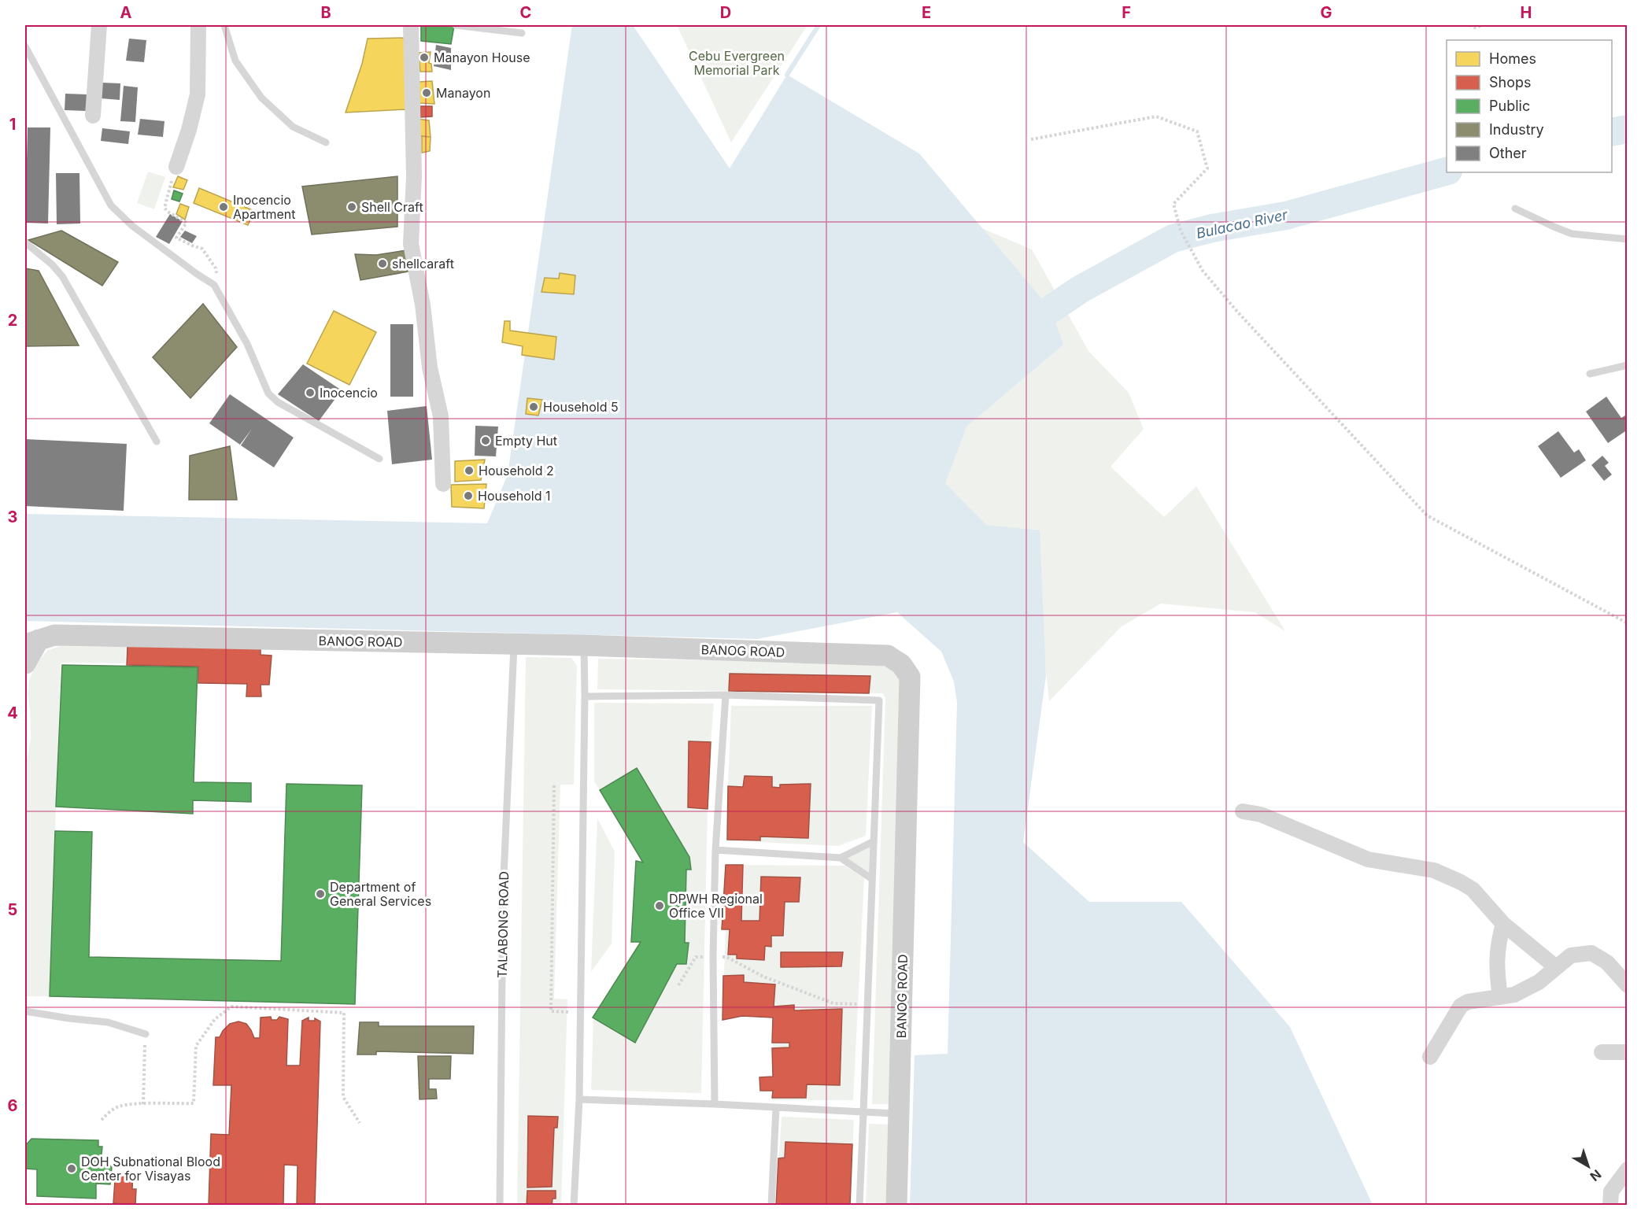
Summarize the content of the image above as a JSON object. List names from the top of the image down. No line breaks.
{"streets":{"street":["BANOG ROAD"],"lane":["TALABONG ROAD"]},"crossings":[["BANOG ROAD","TALABONG ROAD"]],"water":["Bulacao River"],"parks":["Cebu Evergreen Memorial Park"],"places":["Manayon House","Manayon","Inocencio Apartment","Shell Craft","shellcaraft","Inocencio","Household 5","Empty Hut","Household 2","Household 1","Department of General Services","DPWH Regional Office VII","DOH Subnational Blood Center for Visayas"],"legend":["Homes","Shops","Public","Industry","Other"],"north":"bottom right","grid":{"columns":["A","B","C","D","E","F","G","H"],"rows":["1","2","3","4","5","6"]}}
